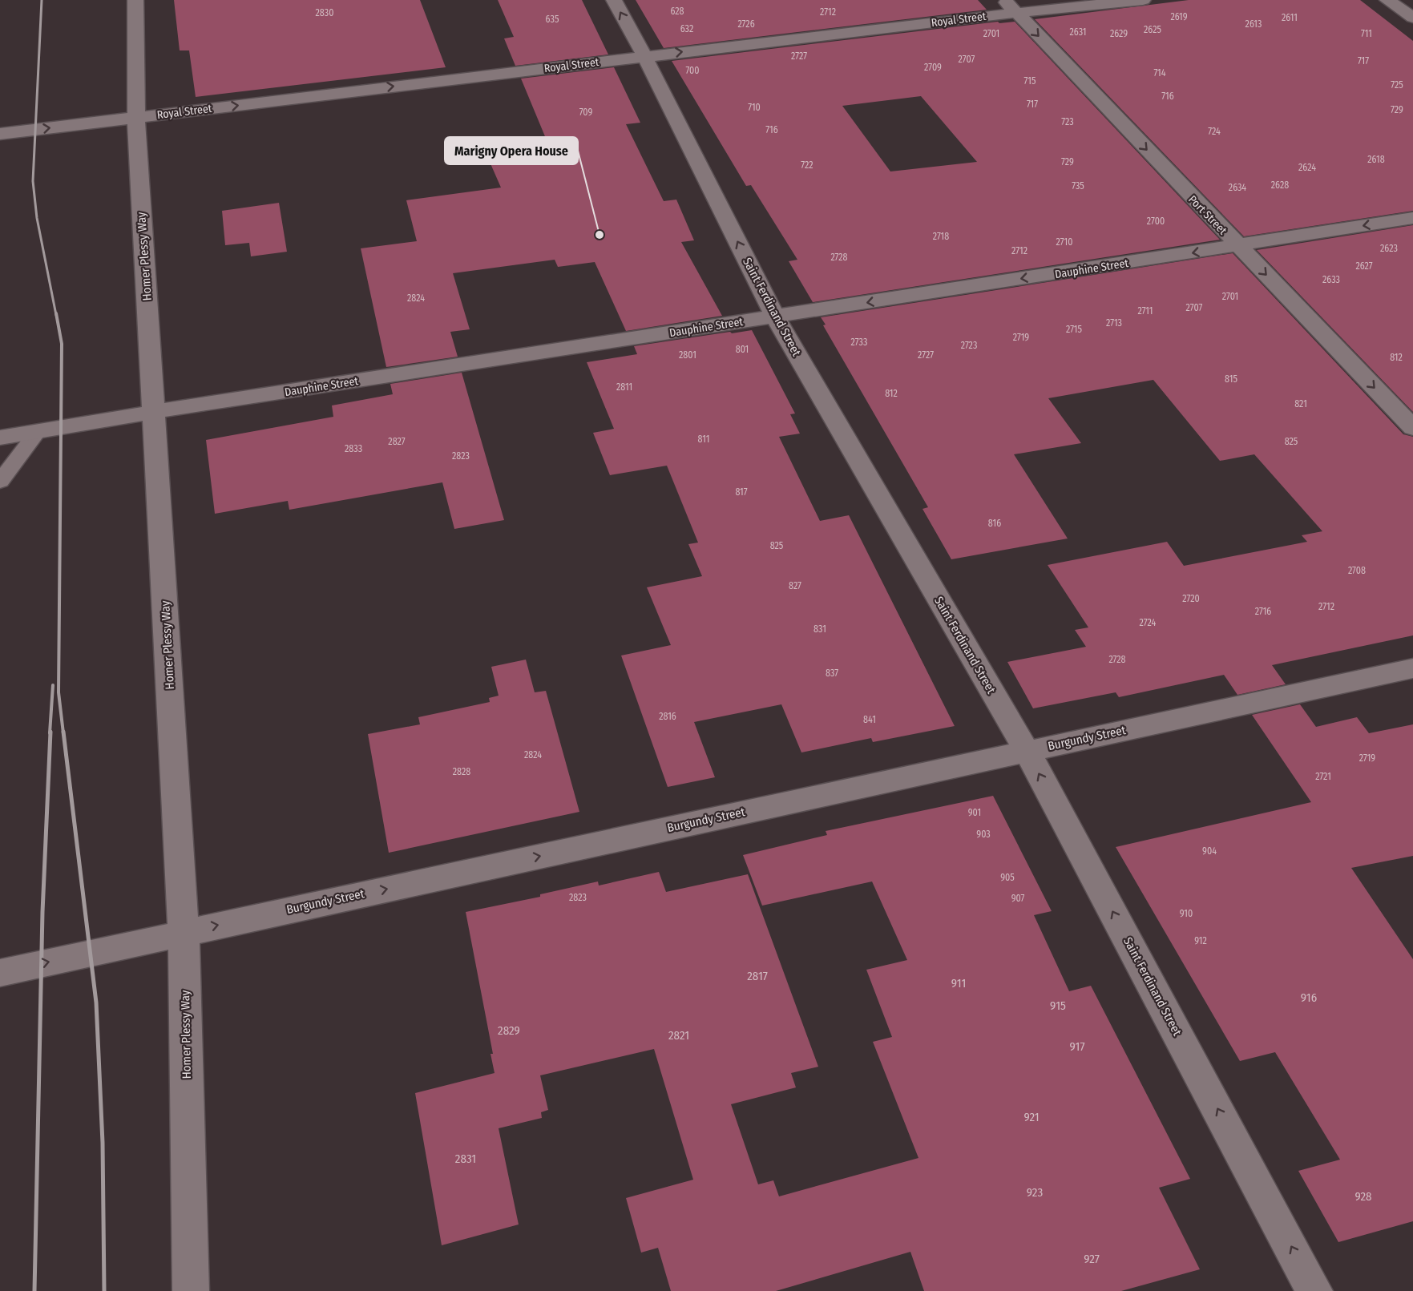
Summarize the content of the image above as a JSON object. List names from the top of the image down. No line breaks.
{"streets":{"street":["Royal Street","Port Street","Homer Plessy Way","Dauphine Street","Saint Ferdinand Street","Burgundy Street"]},"crossings":[["Royal Street","Port Street"],["Royal Street","Homer Plessy Way"],["Royal Street","Saint Ferdinand Street"],["Port Street","Dauphine Street"],["Homer Plessy Way","Dauphine Street"],["Homer Plessy Way","Burgundy Street"],["Dauphine Street","Saint Ferdinand Street"],["Saint Ferdinand Street","Burgundy Street"]],"one_way":["Royal Street","Port Street","Dauphine Street","Saint Ferdinand Street","Burgundy Street"],"places":["Marigny Opera House"],"house_numbers":["628","2712","2830","2619","2611","635","2726","2613","632","2625","2631","2701","2629","711","2727","2707","717","2709","700","714","715","725","716","717","710","729","709","723","716","724","2618","729","722","2624","2628","735","2634","2700","2718","2710","2623","2712","2728","2627","2633","2701","2824","2707","2711","2713","2715","2719","2733","2723","801","2801","2727","812","815","2811","812","821","811","2827","825","2833","2823","817","816","825","2708","827","2720","2712","2716","2724","831","2728","837","2816","841","2824","2719","2828","2721","901","903","904","905","2823","907","910","912","2817","911","916","915","2829","2821","917","921","2831","923","928","927"]}
